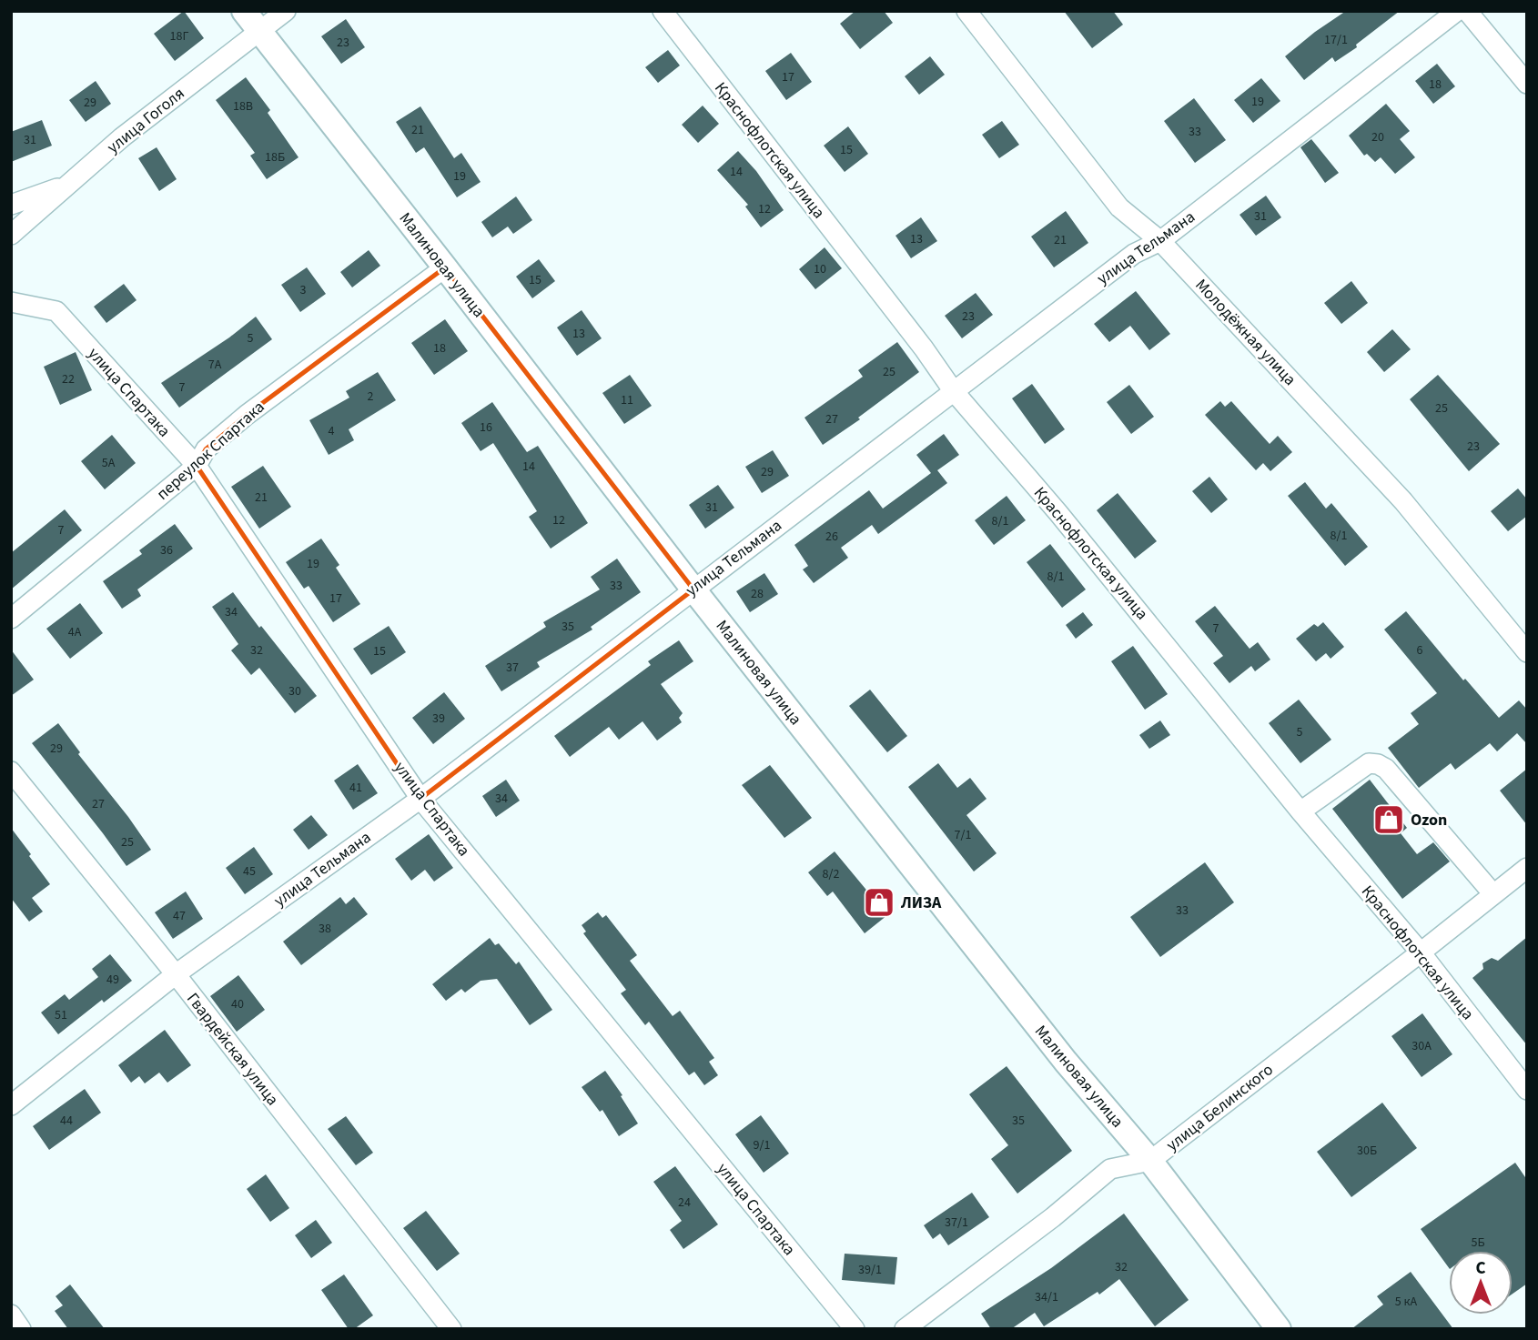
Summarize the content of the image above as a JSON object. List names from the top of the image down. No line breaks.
{"streets":{"street":["улица Гоголя","Краснофлотская улица","улица Тельмана","Малиновая улица","Молодёжная улица","улица Спартака","переулок Спартака","Гвардейская улица","улица Белинского"]},"crossings":[["улица Гоголя","Малиновая улица"],["Краснофлотская улица","улица Тельмана"],["Краснофлотская улица","улица Белинского"],["улица Тельмана","Малиновая улица"],["улица Тельмана","Молодёжная улица"],["улица Тельмана","улица Спартака"],["улица Тельмана","Гвардейская улица"],["Малиновая улица","переулок Спартака"],["Малиновая улица","улица Белинского"],["улица Спартака","переулок Спартака"]],"places":{"shop":["Ozon","ЛИЗА"]},"house_numbers":["18Г","17/1","23","17","18","19","29","18В","21","33","20","31","15","18Б","14","19","12","31","13","21","10","15","3","23","13","5","18","7А","25","22","7","2","11","25","27","16","4","23","5А","14","29","21","31","12","8/1","7","8/1","26","36","19","8/1","33","28","17","34","35","7","4А","32","6","15","37","30","39","5","29","41","34","27","7/1","25","45","8/2","33","47","38","49","40","51","30А","44","35","9/1","30Б","24","37/1","5Б","32","39/1","34/1","5 кА"],"north":"top"}
